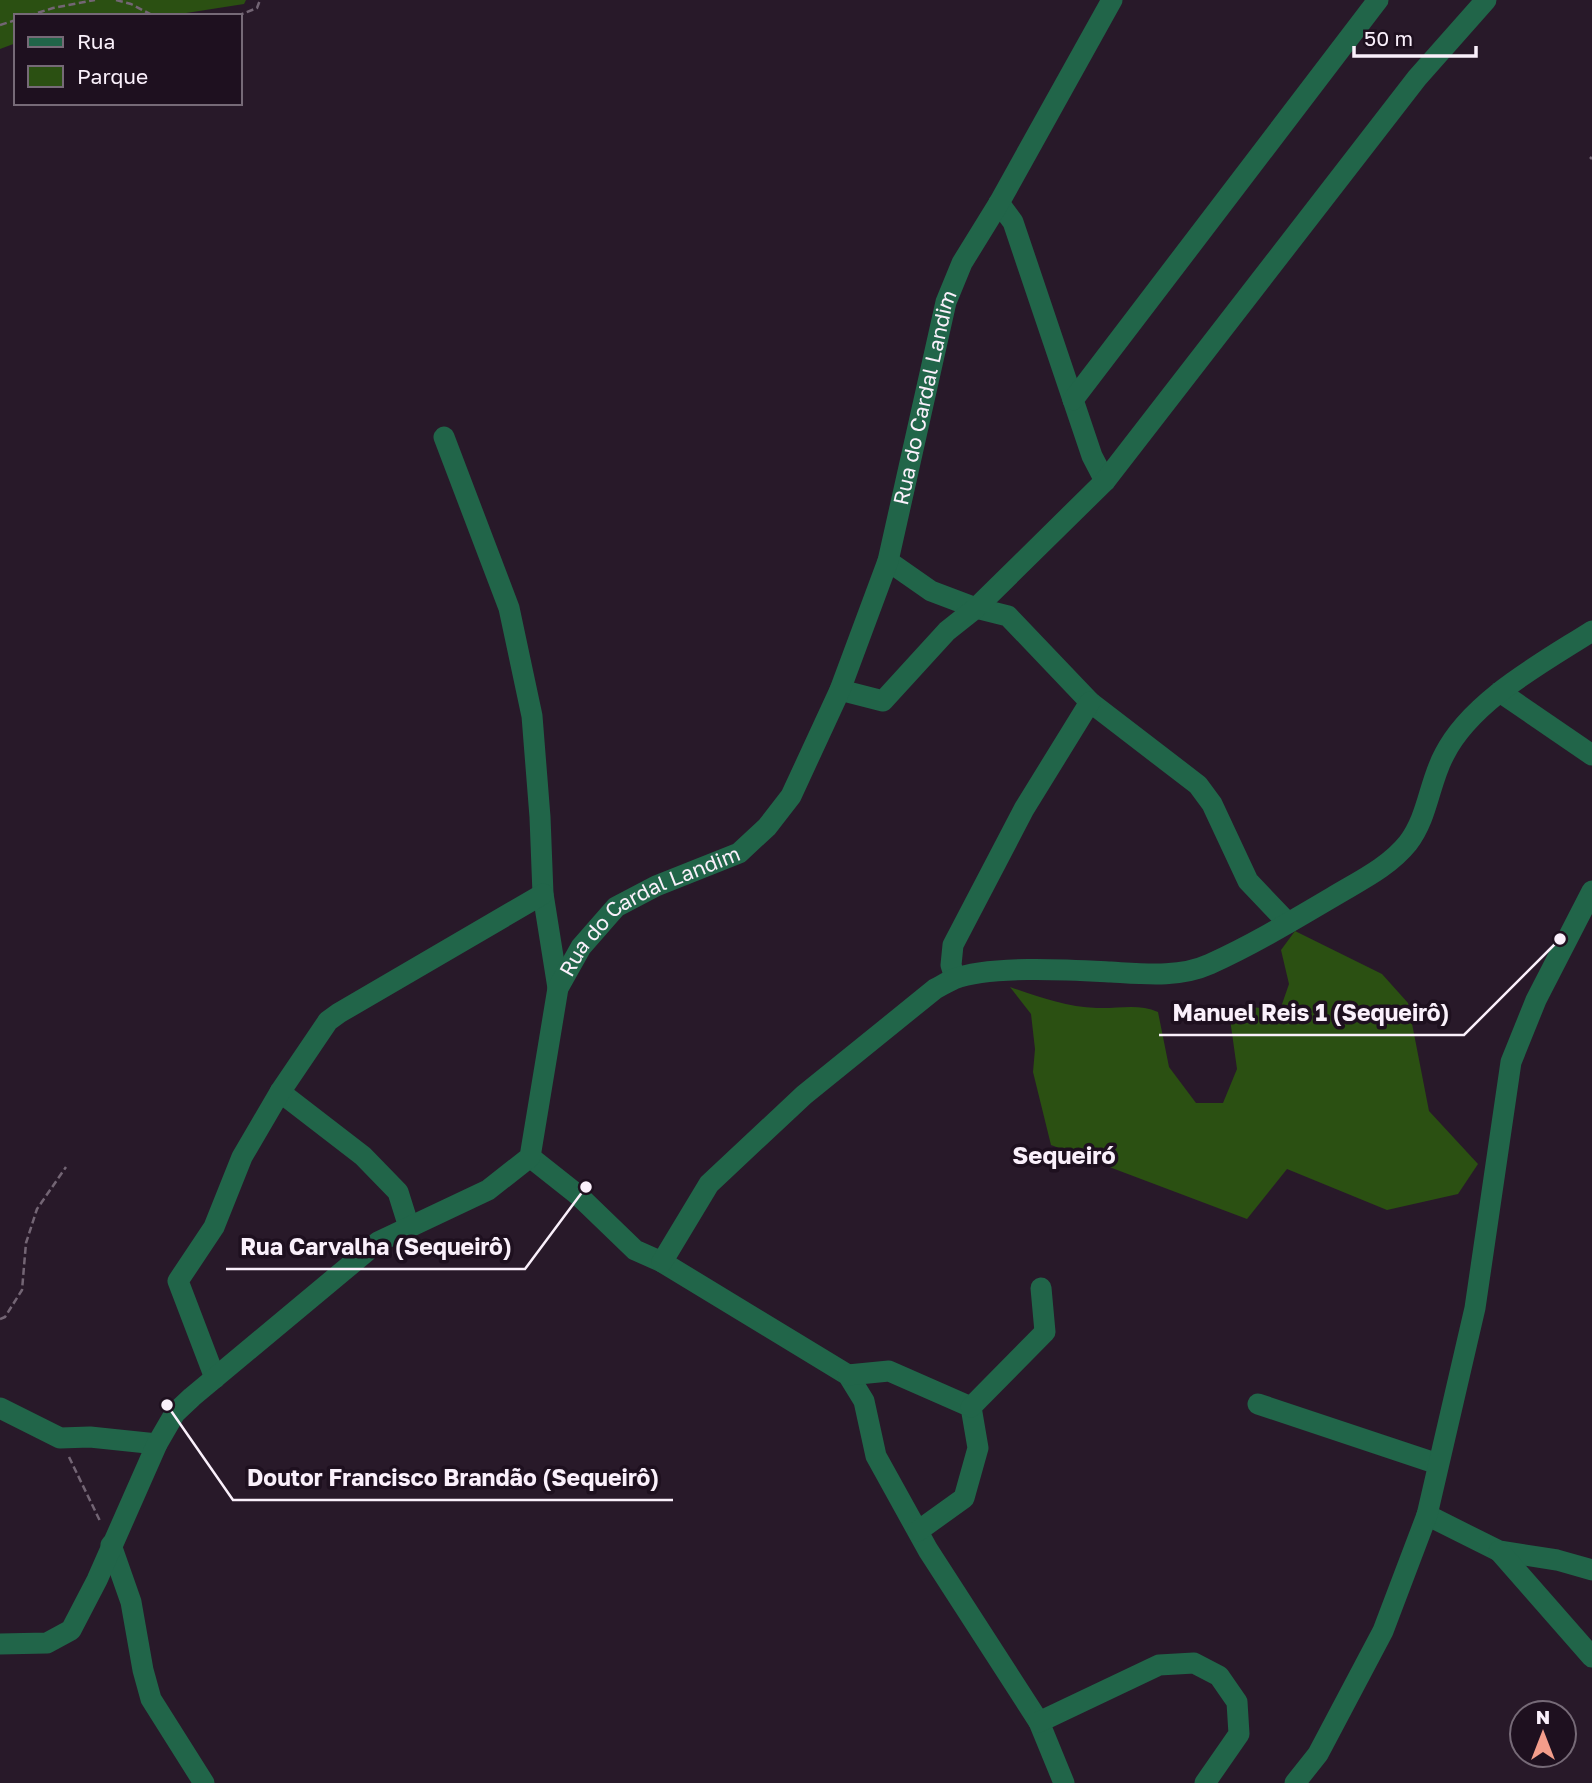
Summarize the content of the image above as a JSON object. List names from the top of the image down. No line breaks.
{"streets":{"street":["Rua do Cardal Landim"]},"districts":["Sequeiró"],"places":["Manuel Reis 1 (Sequeirô)","Rua Carvalha (Sequeirô)","Doutor Francisco Brandão (Sequeirô)"],"legend":["Rua","Parque"],"scale_bar":"50 m","north":"top"}
